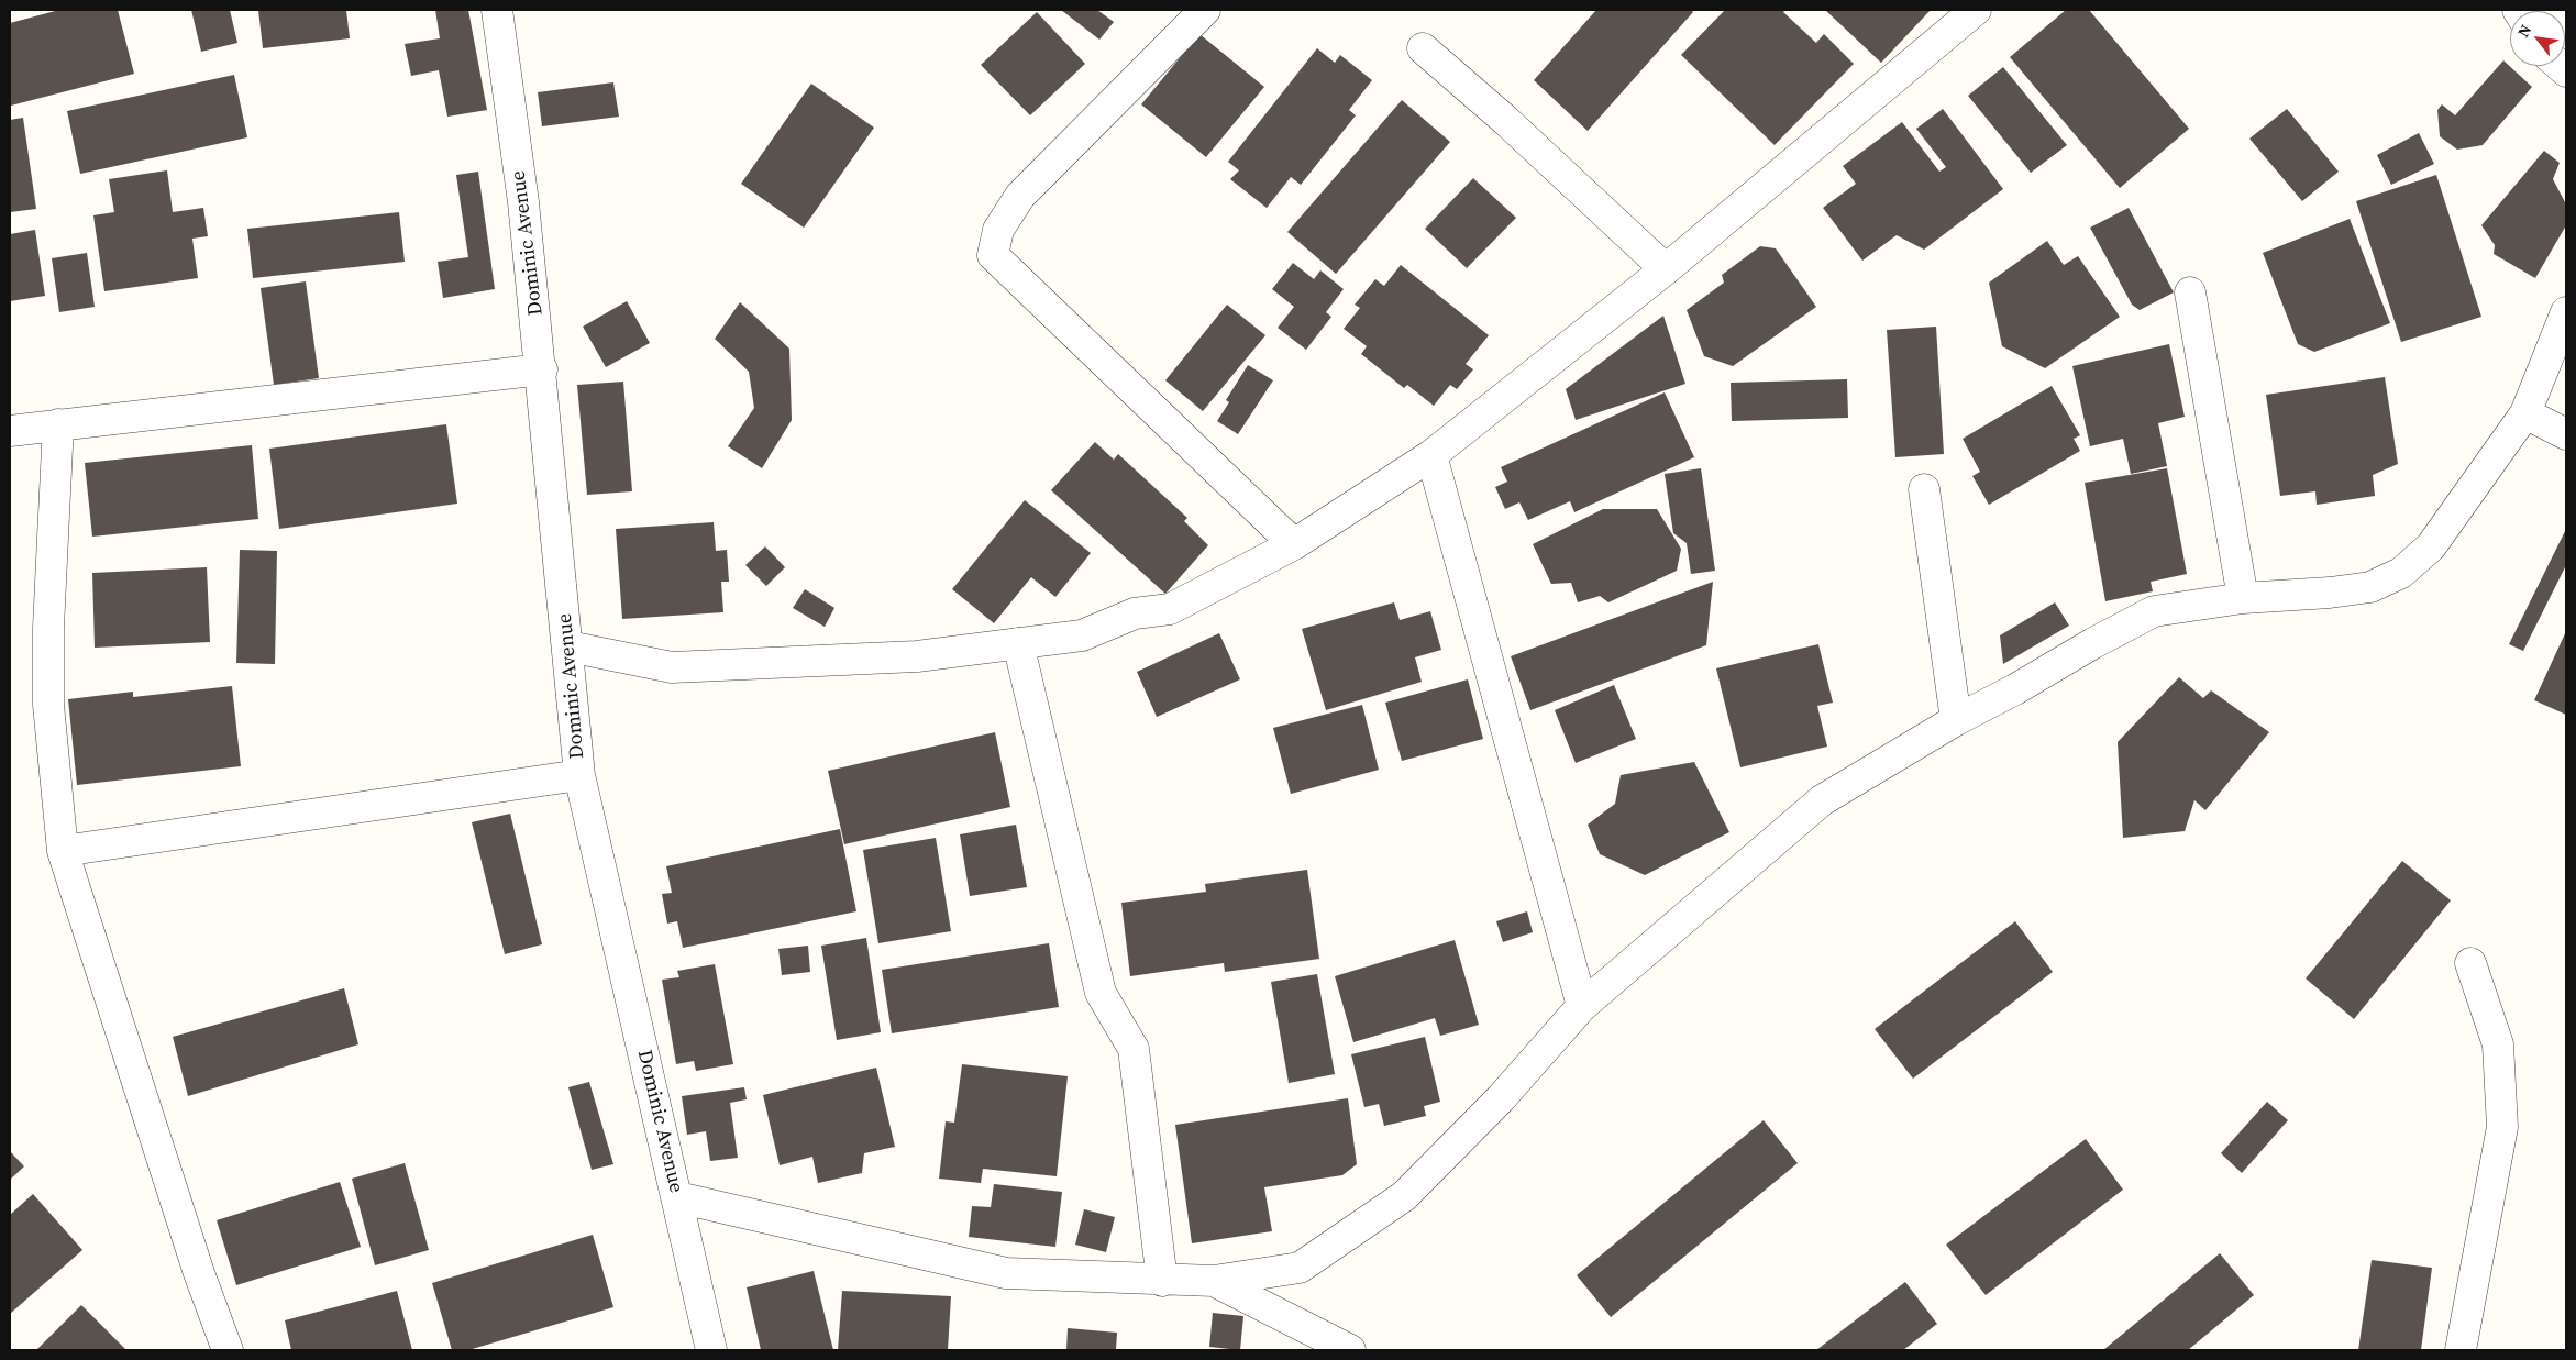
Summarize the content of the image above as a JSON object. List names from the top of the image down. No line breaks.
{"streets":{"street":["Dominic Avenue"]},"north":"top left"}
